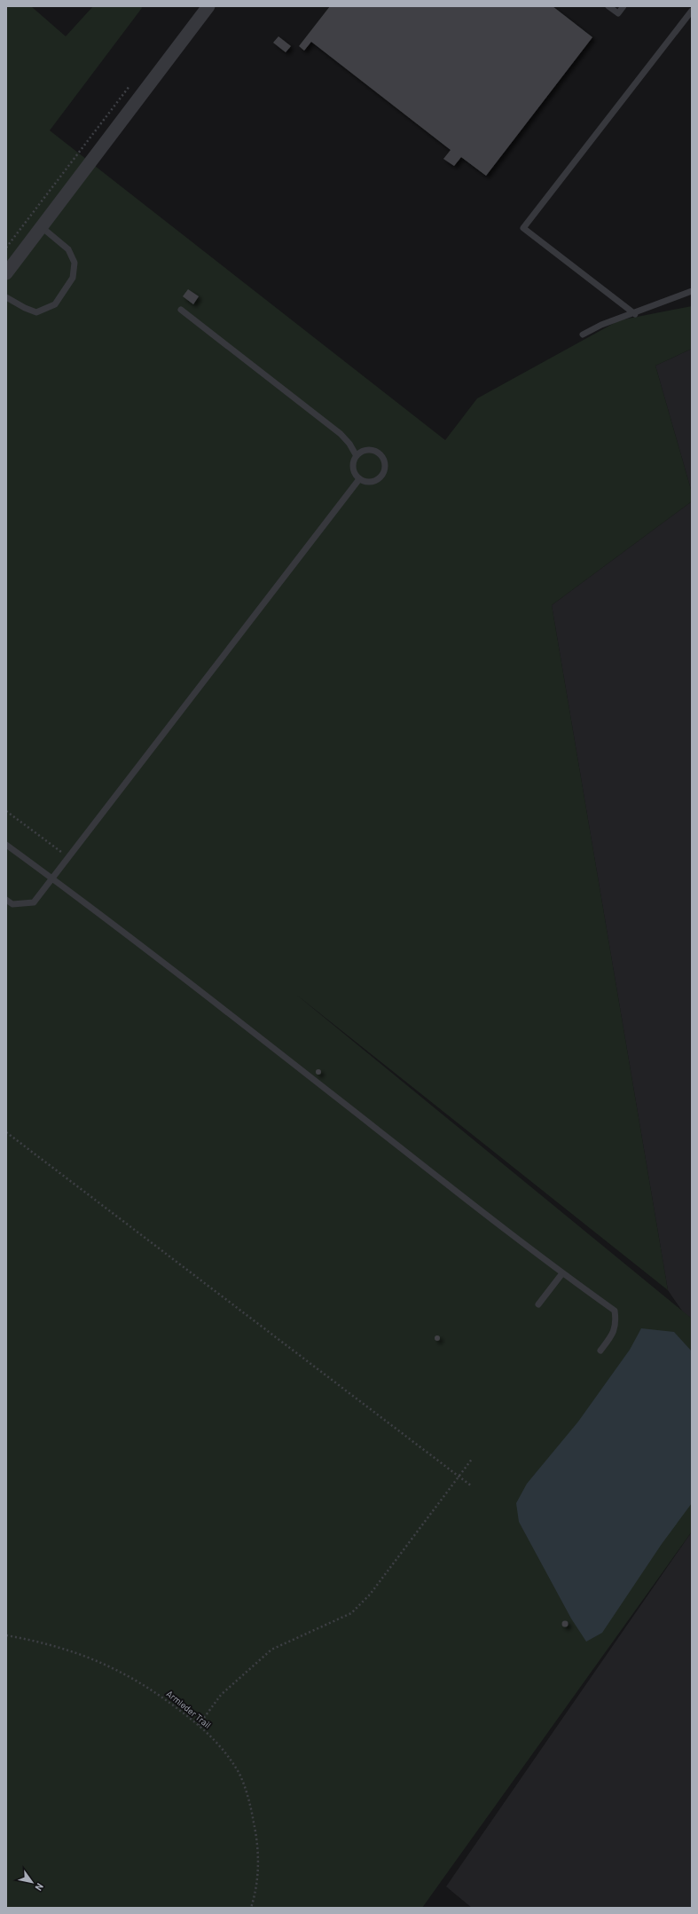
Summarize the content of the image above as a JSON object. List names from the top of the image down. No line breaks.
{"streets":{"path":["Armleder Trail"]},"north":"bottom right"}
